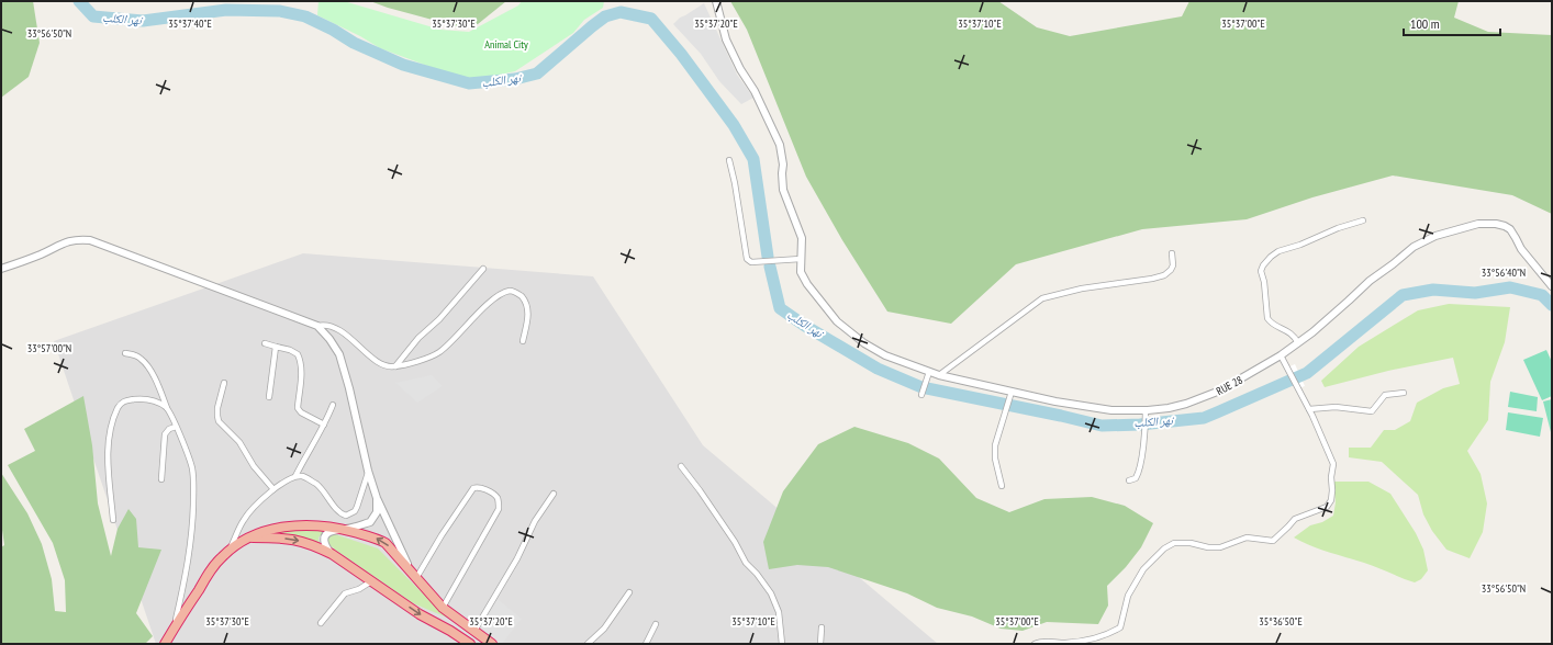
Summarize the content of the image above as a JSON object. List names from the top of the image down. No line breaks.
{"streets":{"street":["RUE 28"]},"water":["نهر الكلب"],"parks":["Animal City"],"scale_bar":"100 m","coordinates":["35°37'40\"E","35°37'30\"E","35°37'20\"E","35°37'10\"E","35°37'00\"E","33°56'50\"N","33°56'40\"N","33°57'00\"N","35°36'50\"E"]}
